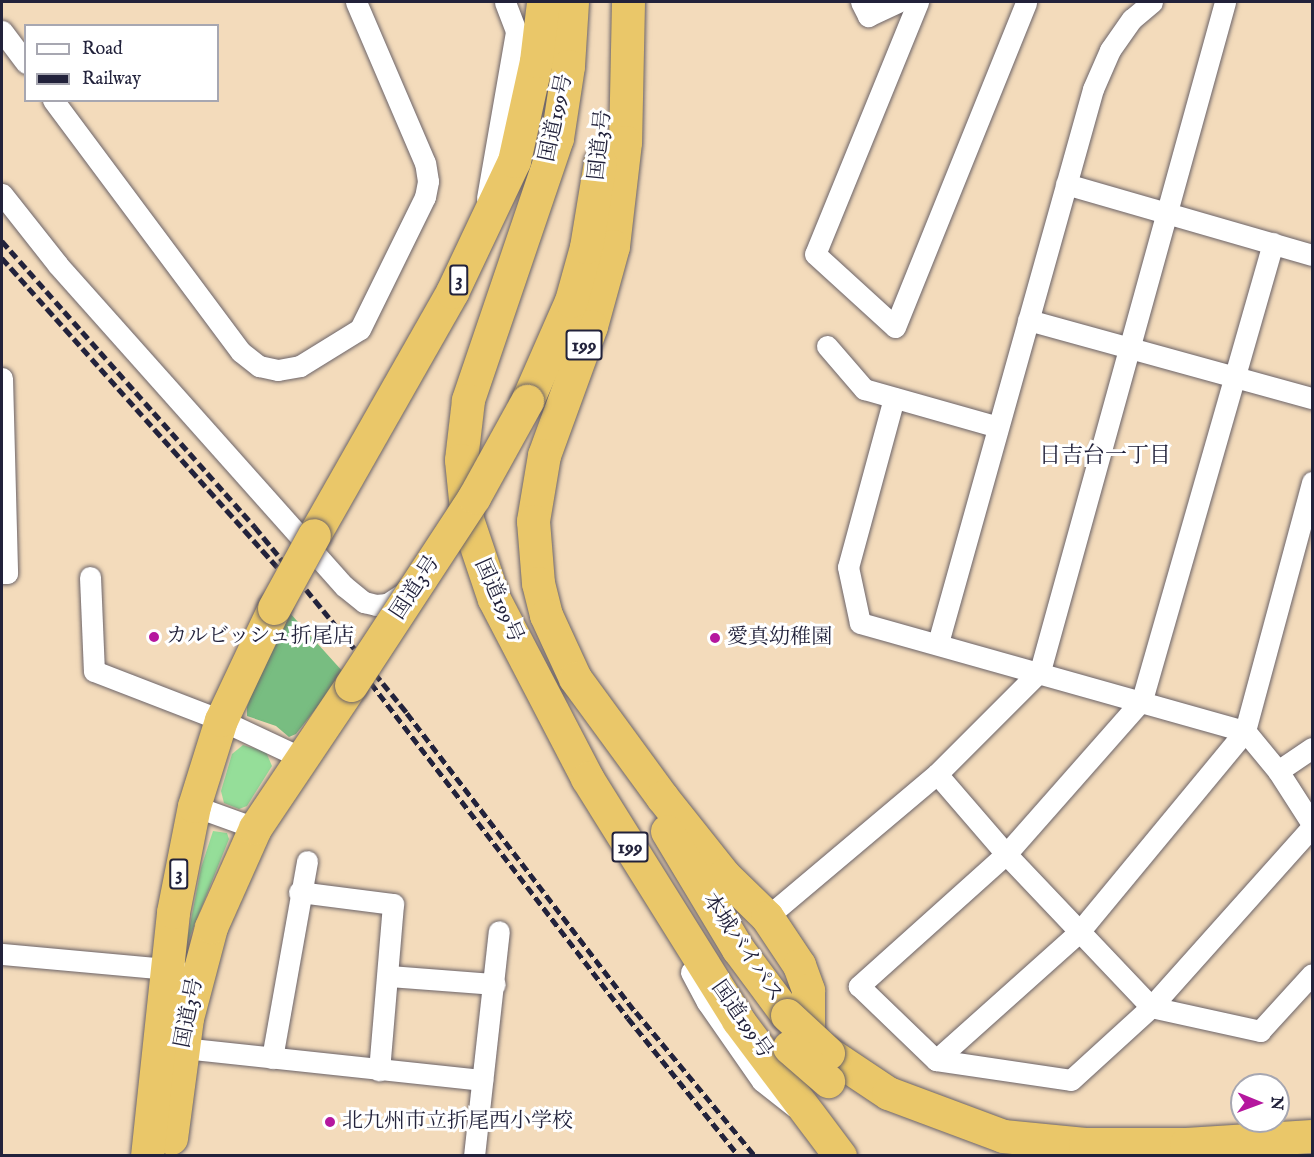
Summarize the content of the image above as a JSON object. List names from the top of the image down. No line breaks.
{"streets":{"highway":["国道199号","国道3号","3","199","本城バイパス"]},"crossings":[["国道199号","本城バイパス"]],"districts":["日吉台一丁目"],"places":["カルビッシュ折尾店","愛真幼稚園","北九州市立折尾西小学校"],"legend":["Road","Railway"],"north":"right"}
